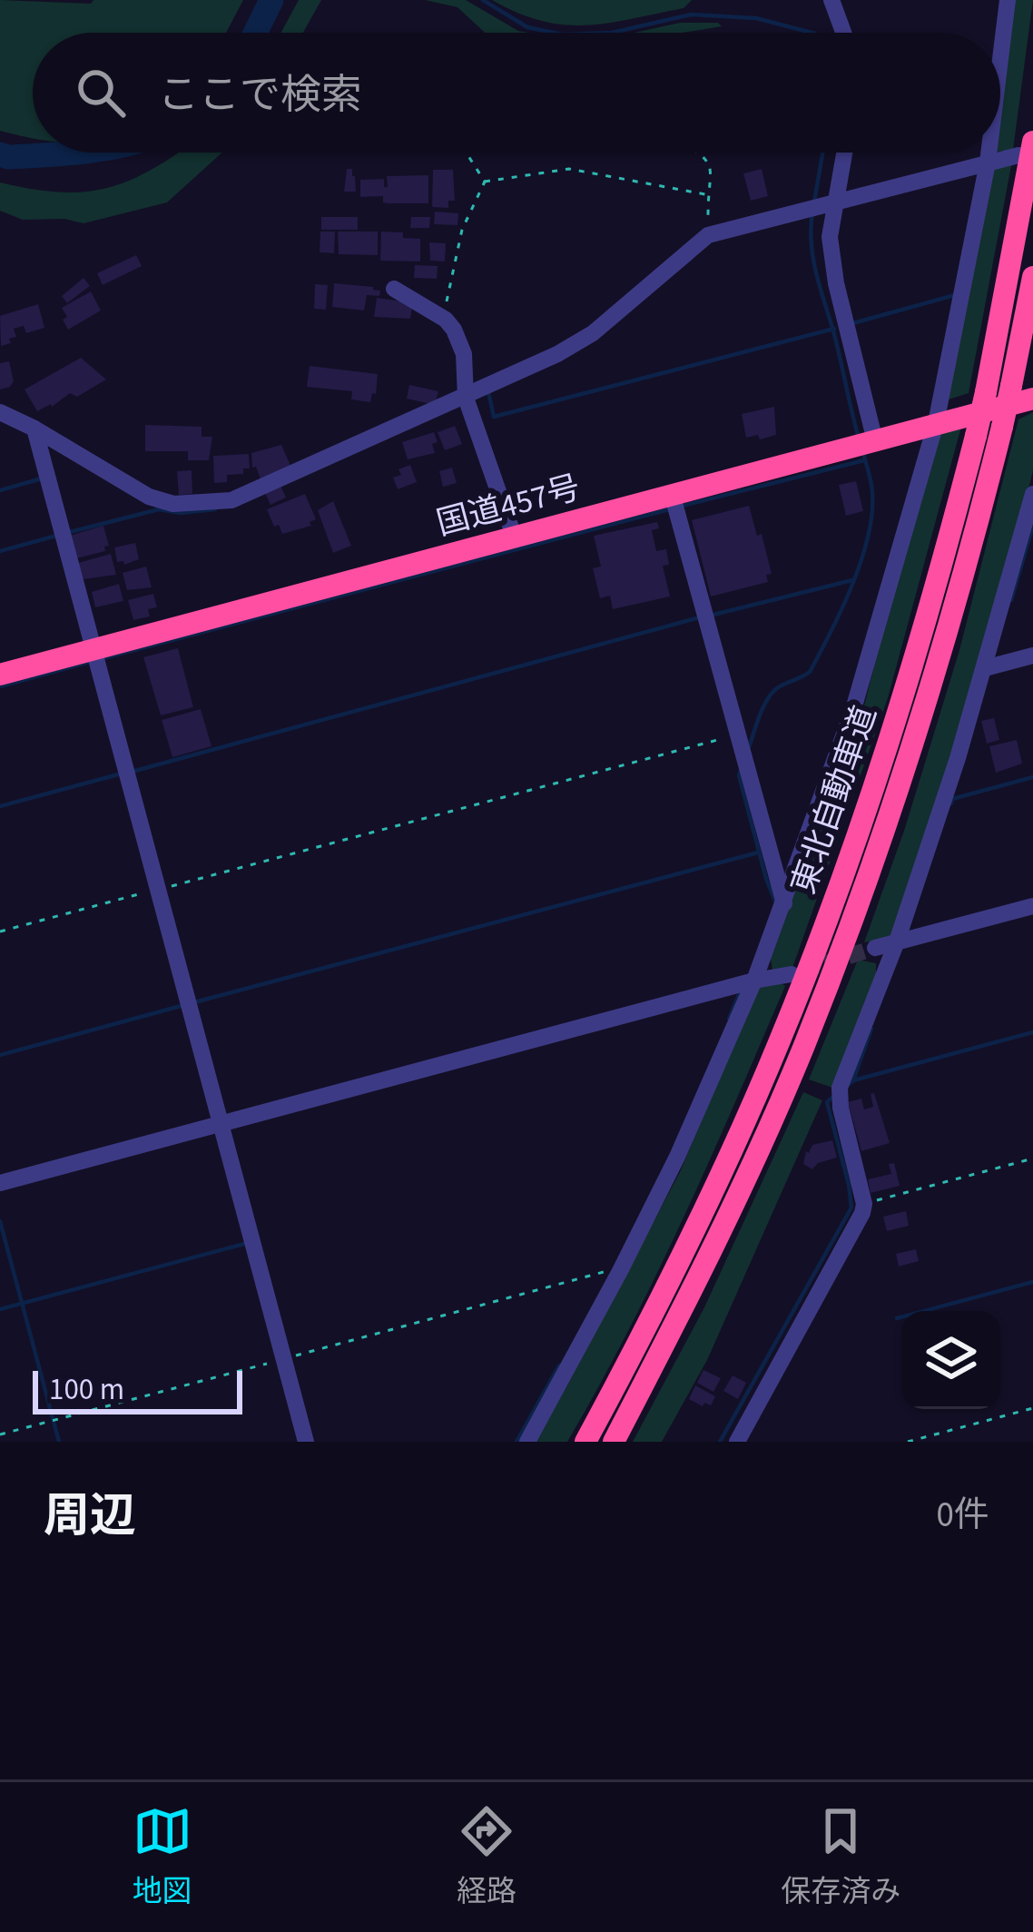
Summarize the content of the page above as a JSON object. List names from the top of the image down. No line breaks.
{"streets":{"highway":["国道457号","東北自動車道"]},"scale_bar":"100 m","page":{"search":"ここで検索","scale":"100 m","heading":["周辺","0件"],"nav":["地図","経路","保存済み"]}}
